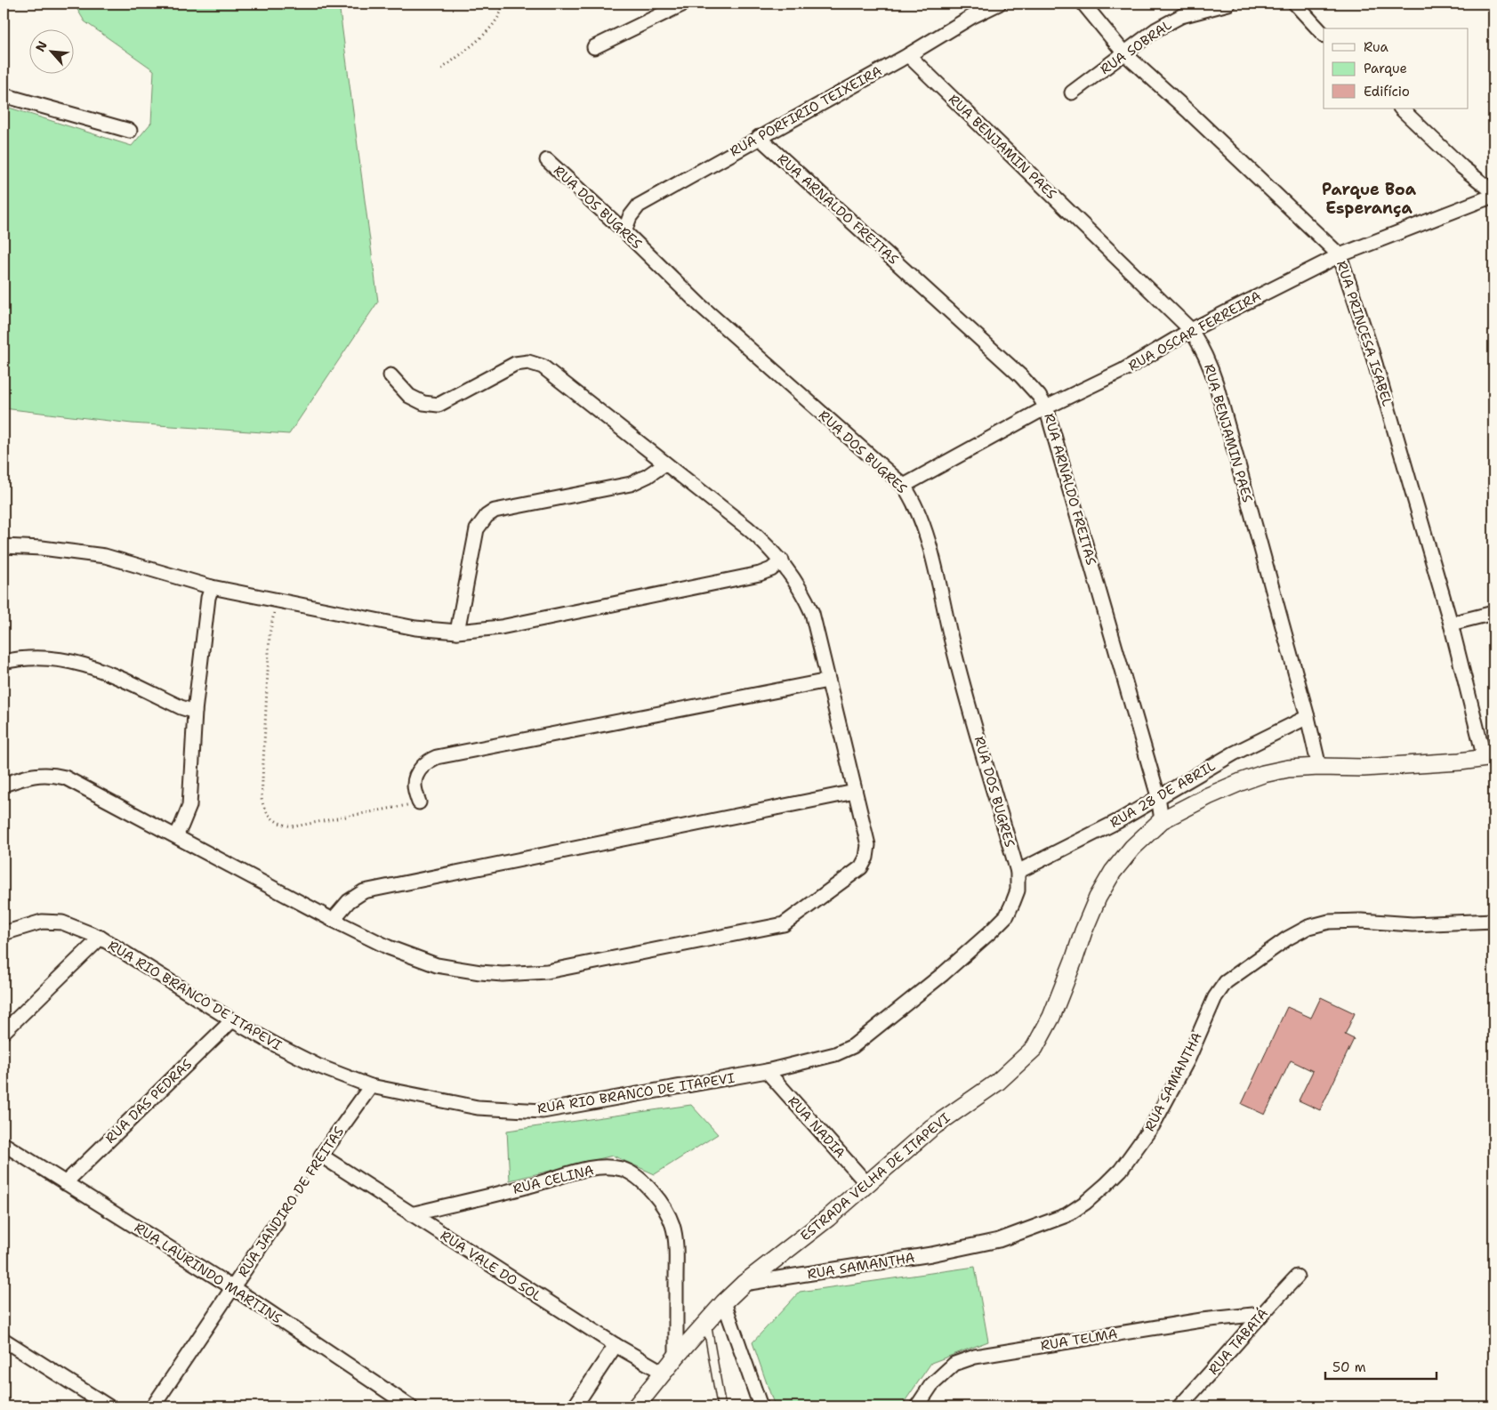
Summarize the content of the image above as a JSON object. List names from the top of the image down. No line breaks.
{"streets":{"street":["RUA SOBRAL","RUA PORFIRIO TEIXEIRA","RUA BENJAMIN PAES","RUA DOS BUGRES","RUA ARNALDO FREITAS","RUA OSCAR FERREIRA","RUA PRINCESA ISABEL","RUA 28 DE ABRIL","RUA RIO BRANCO DE ITAPEVI","RUA SAMANTHA","RUA DAS PEDRAS","RUA NADIA","ESTRADA VELHA DE ITAPEVI","RUA CELINA","RUA JANDIRO DE FREITAS","RUA VALE DO SOL","RUA LAURINDO MARTINS","RUA TELMA","RUA TABATÁ"]},"crossings":[["RUA SOBRAL","RUA PRINCESA ISABEL"],["RUA PORFIRIO TEIXEIRA","RUA BENJAMIN PAES"],["RUA PORFIRIO TEIXEIRA","RUA DOS BUGRES"],["RUA PORFIRIO TEIXEIRA","RUA ARNALDO FREITAS"],["RUA BENJAMIN PAES","RUA OSCAR FERREIRA"],["RUA BENJAMIN PAES","RUA 28 DE ABRIL"],["RUA BENJAMIN PAES","ESTRADA VELHA DE ITAPEVI"],["RUA DOS BUGRES","RUA OSCAR FERREIRA"],["RUA DOS BUGRES","RUA 28 DE ABRIL"],["RUA DOS BUGRES","RUA RIO BRANCO DE ITAPEVI"],["RUA ARNALDO FREITAS","RUA OSCAR FERREIRA"],["RUA ARNALDO FREITAS","RUA 28 DE ABRIL"],["RUA ARNALDO FREITAS","ESTRADA VELHA DE ITAPEVI"],["RUA OSCAR FERREIRA","RUA PRINCESA ISABEL"],["RUA PRINCESA ISABEL","ESTRADA VELHA DE ITAPEVI"],["RUA 28 DE ABRIL","RUA RIO BRANCO DE ITAPEVI"],["RUA RIO BRANCO DE ITAPEVI","RUA DAS PEDRAS"],["RUA RIO BRANCO DE ITAPEVI","RUA NADIA"],["RUA RIO BRANCO DE ITAPEVI","RUA JANDIRO DE FREITAS"],["RUA SAMANTHA","ESTRADA VELHA DE ITAPEVI"],["RUA DAS PEDRAS","RUA LAURINDO MARTINS"],["RUA NADIA","ESTRADA VELHA DE ITAPEVI"],["ESTRADA VELHA DE ITAPEVI","RUA CELINA"],["ESTRADA VELHA DE ITAPEVI","RUA VALE DO SOL"],["RUA CELINA","RUA VALE DO SOL"],["RUA JANDIRO DE FREITAS","RUA VALE DO SOL"],["RUA JANDIRO DE FREITAS","RUA LAURINDO MARTINS"],["RUA TELMA","RUA TABATÁ"]],"districts":["Parque Boa Esperança"],"legend":["Rua","Parque","Edifício"],"scale_bar":"50 m","north":"top left"}
